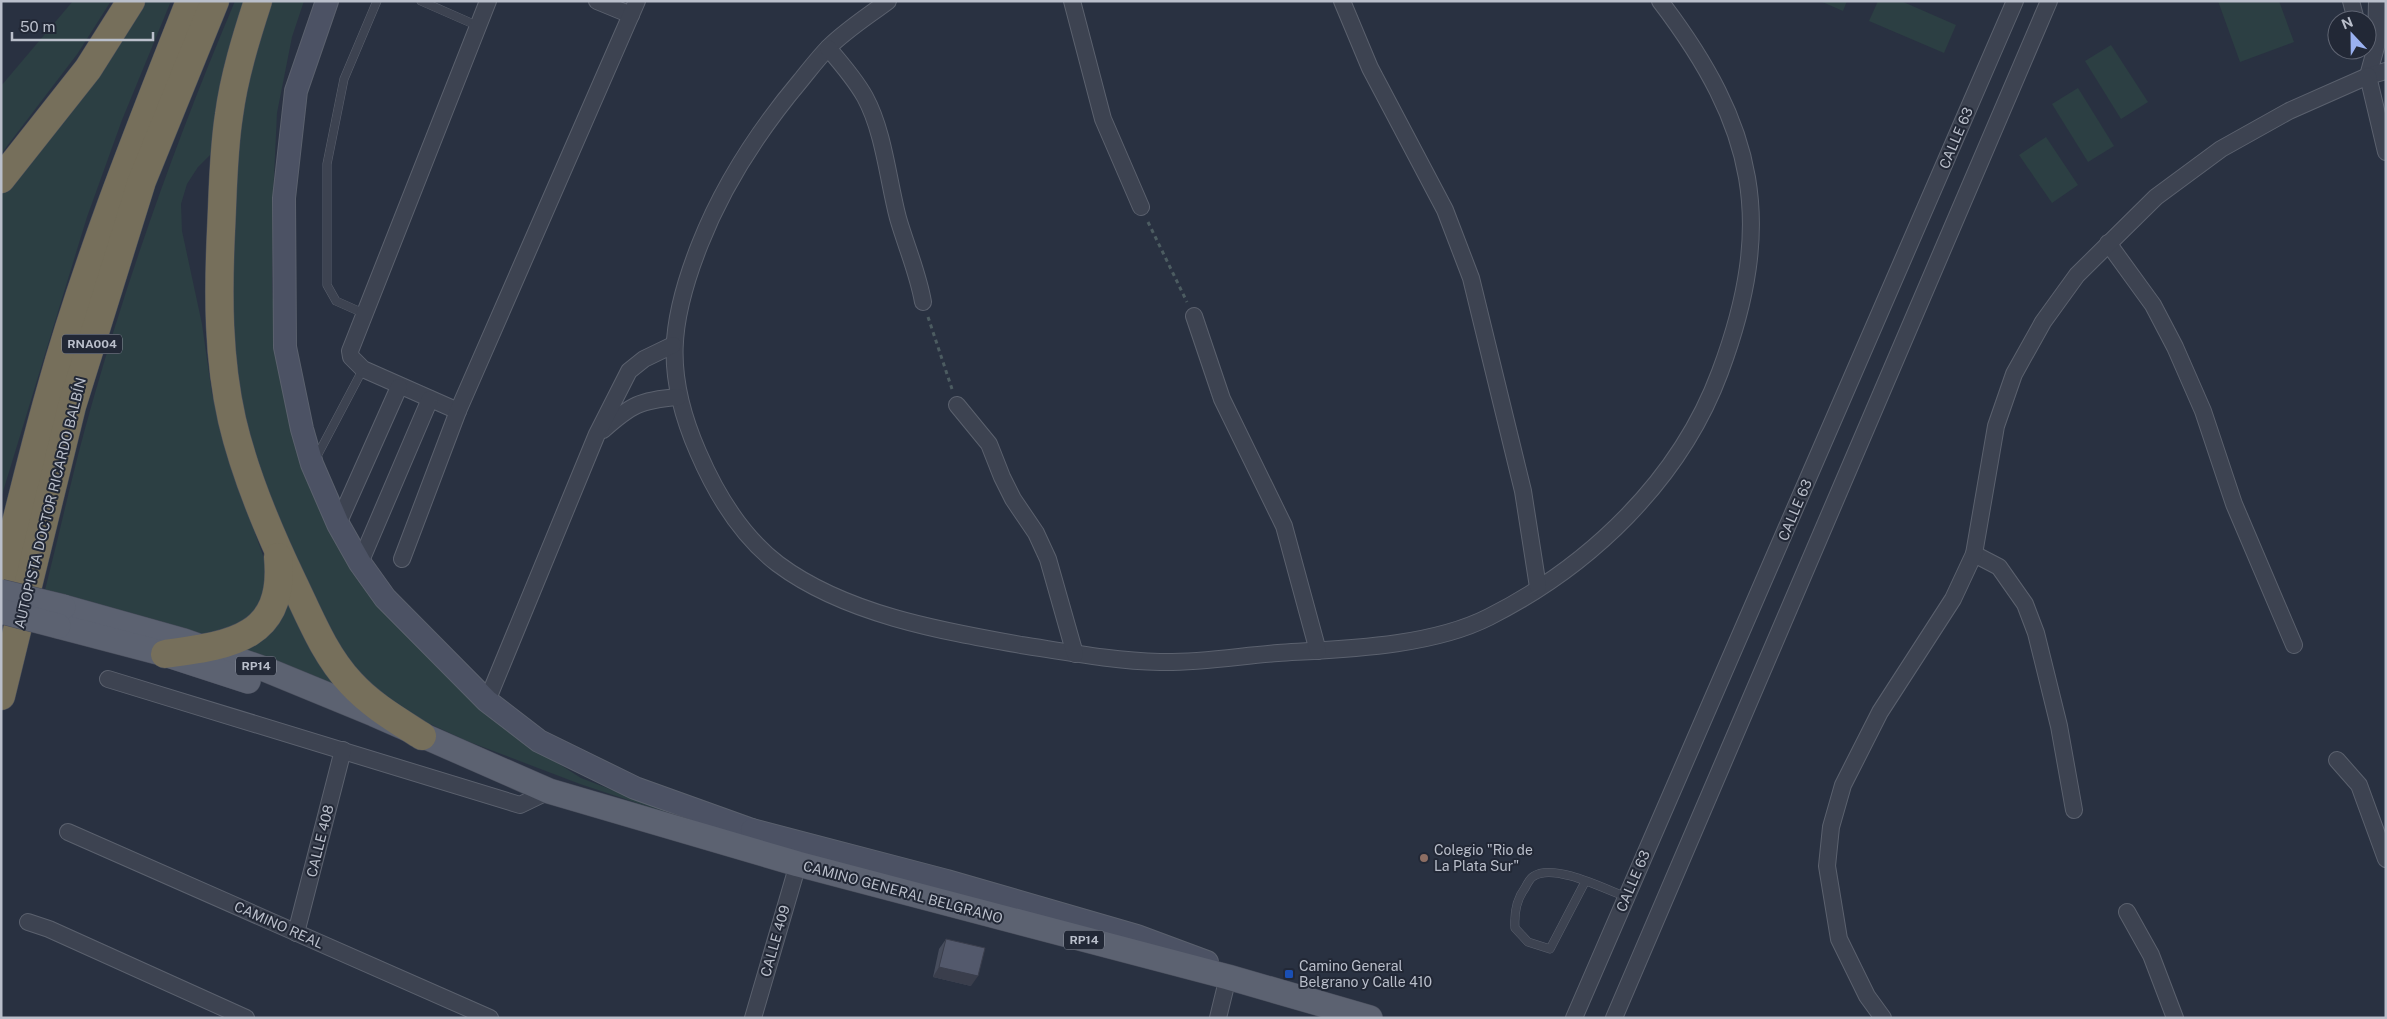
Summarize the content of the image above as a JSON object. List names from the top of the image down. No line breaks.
{"streets":{"highway":["RNA004","AUTOPISTA DOCTOR RICARDO BALBÍN"],"main road":["RP14","CAMINO GENERAL BELGRANO"],"street":["CALLE 63","CALLE 408","CAMINO REAL","CALLE 409"]},"crossings":[["CALLE 408","CAMINO REAL"],["CAMINO GENERAL BELGRANO","CALLE 409"]],"places":{"other":["Colegio \"Rio de La Plata Sur\""],"transit":["Camino General Belgrano y Calle 410"]},"scale_bar":"50 m","north":"top"}
